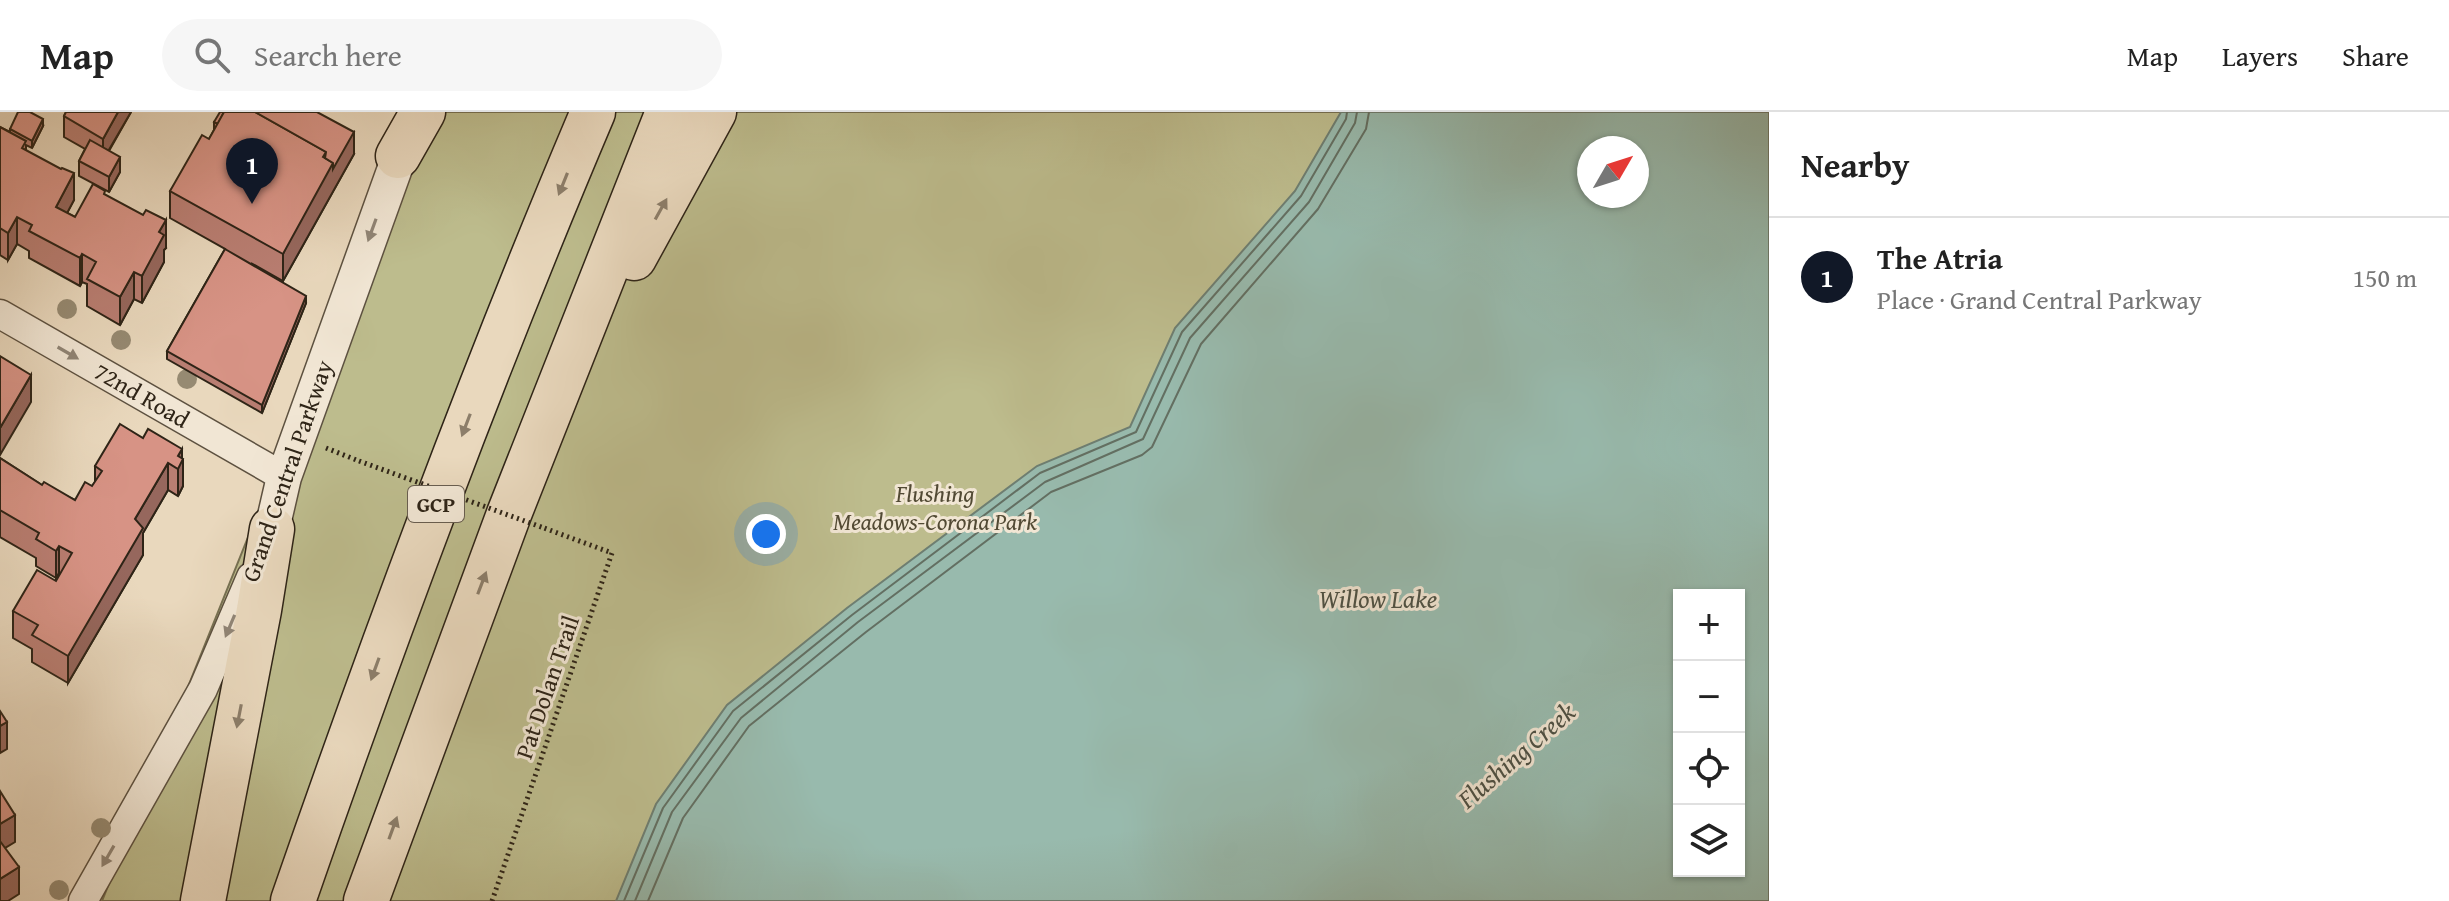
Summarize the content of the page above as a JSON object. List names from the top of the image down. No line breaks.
{"streets":{"highway":["GCP"],"street":["72nd Road","Grand Central Parkway"],"path":["Pat Dolan Trail"]},"crossings":[["72nd Road","Grand Central Parkway"]],"one_way":["72nd Road","Grand Central Parkway"],"water":["Willow Lake","Flushing Creek"],"parks":["Flushing Meadows-Corona Park"],"north":"top right","page":{"header":"Map","search":"Search here","nav":["Map","Layers","Share"],"heading":"Nearby","pins":"1","list":[{"mark":"1","name":"The Atria","note":"Place · Grand Central Parkway","value":"150 m"}],"map_buttons":["+","−"]}}
